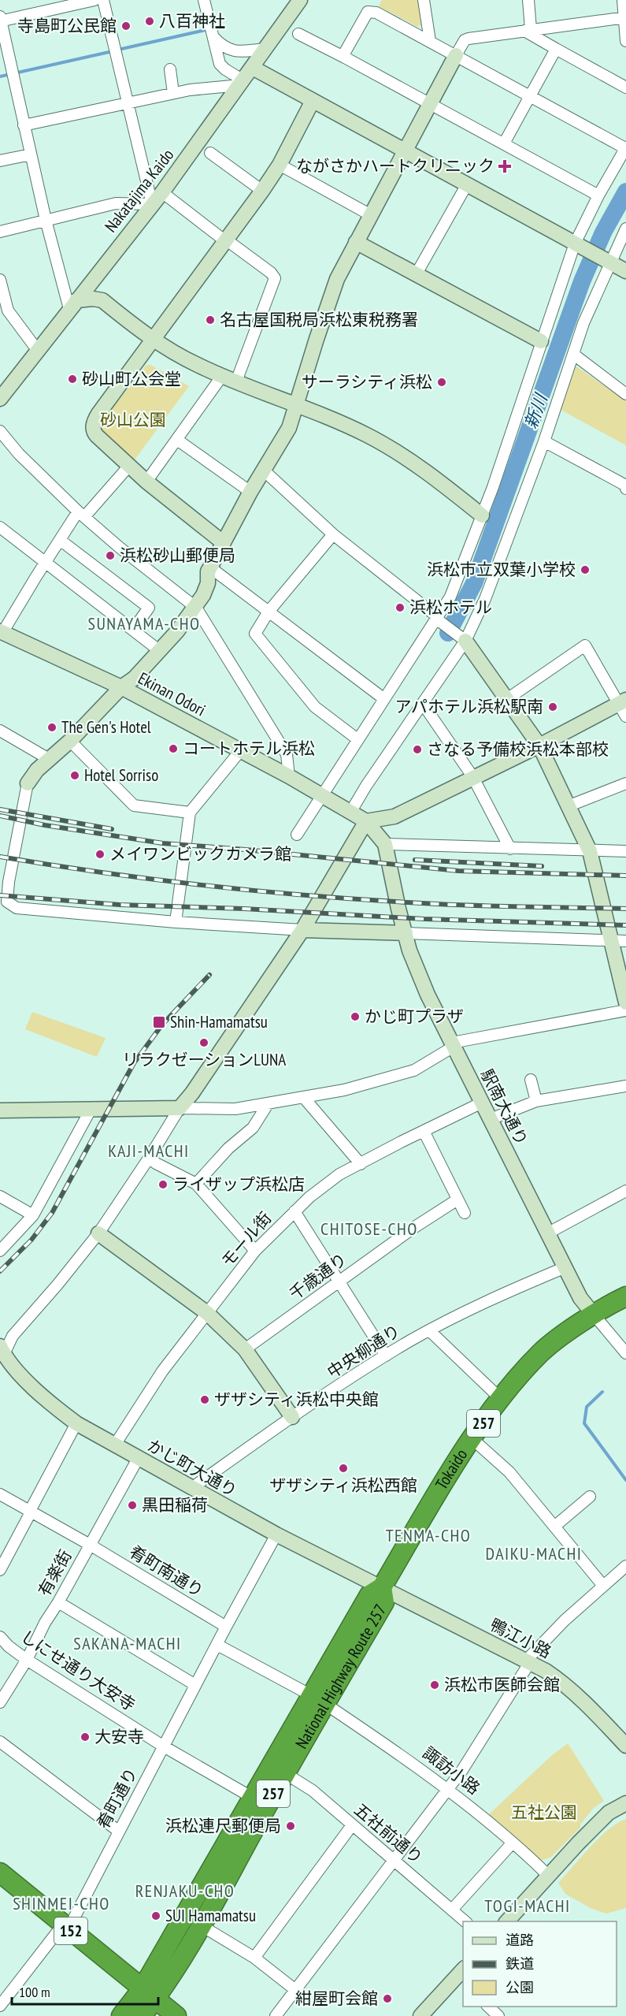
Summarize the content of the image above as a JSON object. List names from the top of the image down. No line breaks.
{"streets":{"highway":["257","Tokaido","National Highway Route 257","152"],"street":["Nakatajima Kaido","Ekinan Odori","駅南大通り","モール街","千歳通り","中央柳通り","かじ町大通り","肴町南通り","有楽街","鴨江小路","しにせ通り大安寺","諏訪小路","肴町通り","五社前通り"]},"crossings":[["駅南大通り","モール街"],["駅南大通り","中央柳通り"],["駅南大通り","Tokaido"],["モール街","かじ町大通り"],["中央柳通り","かじ町大通り"],["かじ町大通り","Tokaido"],["かじ町大通り","有楽街"],["かじ町大通り","鴨江小路"],["かじ町大通り","National Highway Route 257"],["かじ町大通り","肴町通り"],["Tokaido","鴨江小路"],["Tokaido","National Highway Route 257"],["肴町南通り","有楽街"],["肴町南通り","肴町通り"],["有楽街","しにせ通り大安寺"],["鴨江小路","National Highway Route 257"],["しにせ通り大安寺","National Highway Route 257"],["しにせ通り大安寺","肴町通り"],["National Highway Route 257","諏訪小路"],["National Highway Route 257","五社前通り"],["National Highway Route 257","152"],["諏訪小路","肴町通り"],["肴町通り","152"]],"districts":["SUNAYAMA-CHO","KAJI-MACHI","CHITOSE-CHO","TENMA-CHO","DAIKU-MACHI","SAKANA-MACHI","RENJAKU-CHO","SHINMEI-CHO","TOGI-MACHI"],"water":["新川"],"parks":["砂山公園","五社公園"],"places":{"other":["八百神社","寺島町公民館","名古屋国税局浜松東税務署","砂山町公会堂","サーラシティ浜松","浜松砂山郵便局","浜松市立双葉小学校","浜松ホテル","アパホテル浜松駅南","The Gen's Hotel","コートホテル浜松","さなる予備校浜松本部校","Hotel Sorriso","メイワンビックカメラ館","かじ町プラザ","リラクゼーションLUNA","ライザップ浜松店","ザザシティ浜松中央館","ザザシティ浜松西館","黒田稲荷","浜松市医師会館","大安寺","浜松連尺郵便局","SUI Hamamatsu","紺屋町会館"],"health":["ながさかハートクリニック"],"transit":["Shin-Hamamatsu"]},"legend":["道路","鉄道","公園"],"scale_bar":"100 m"}
